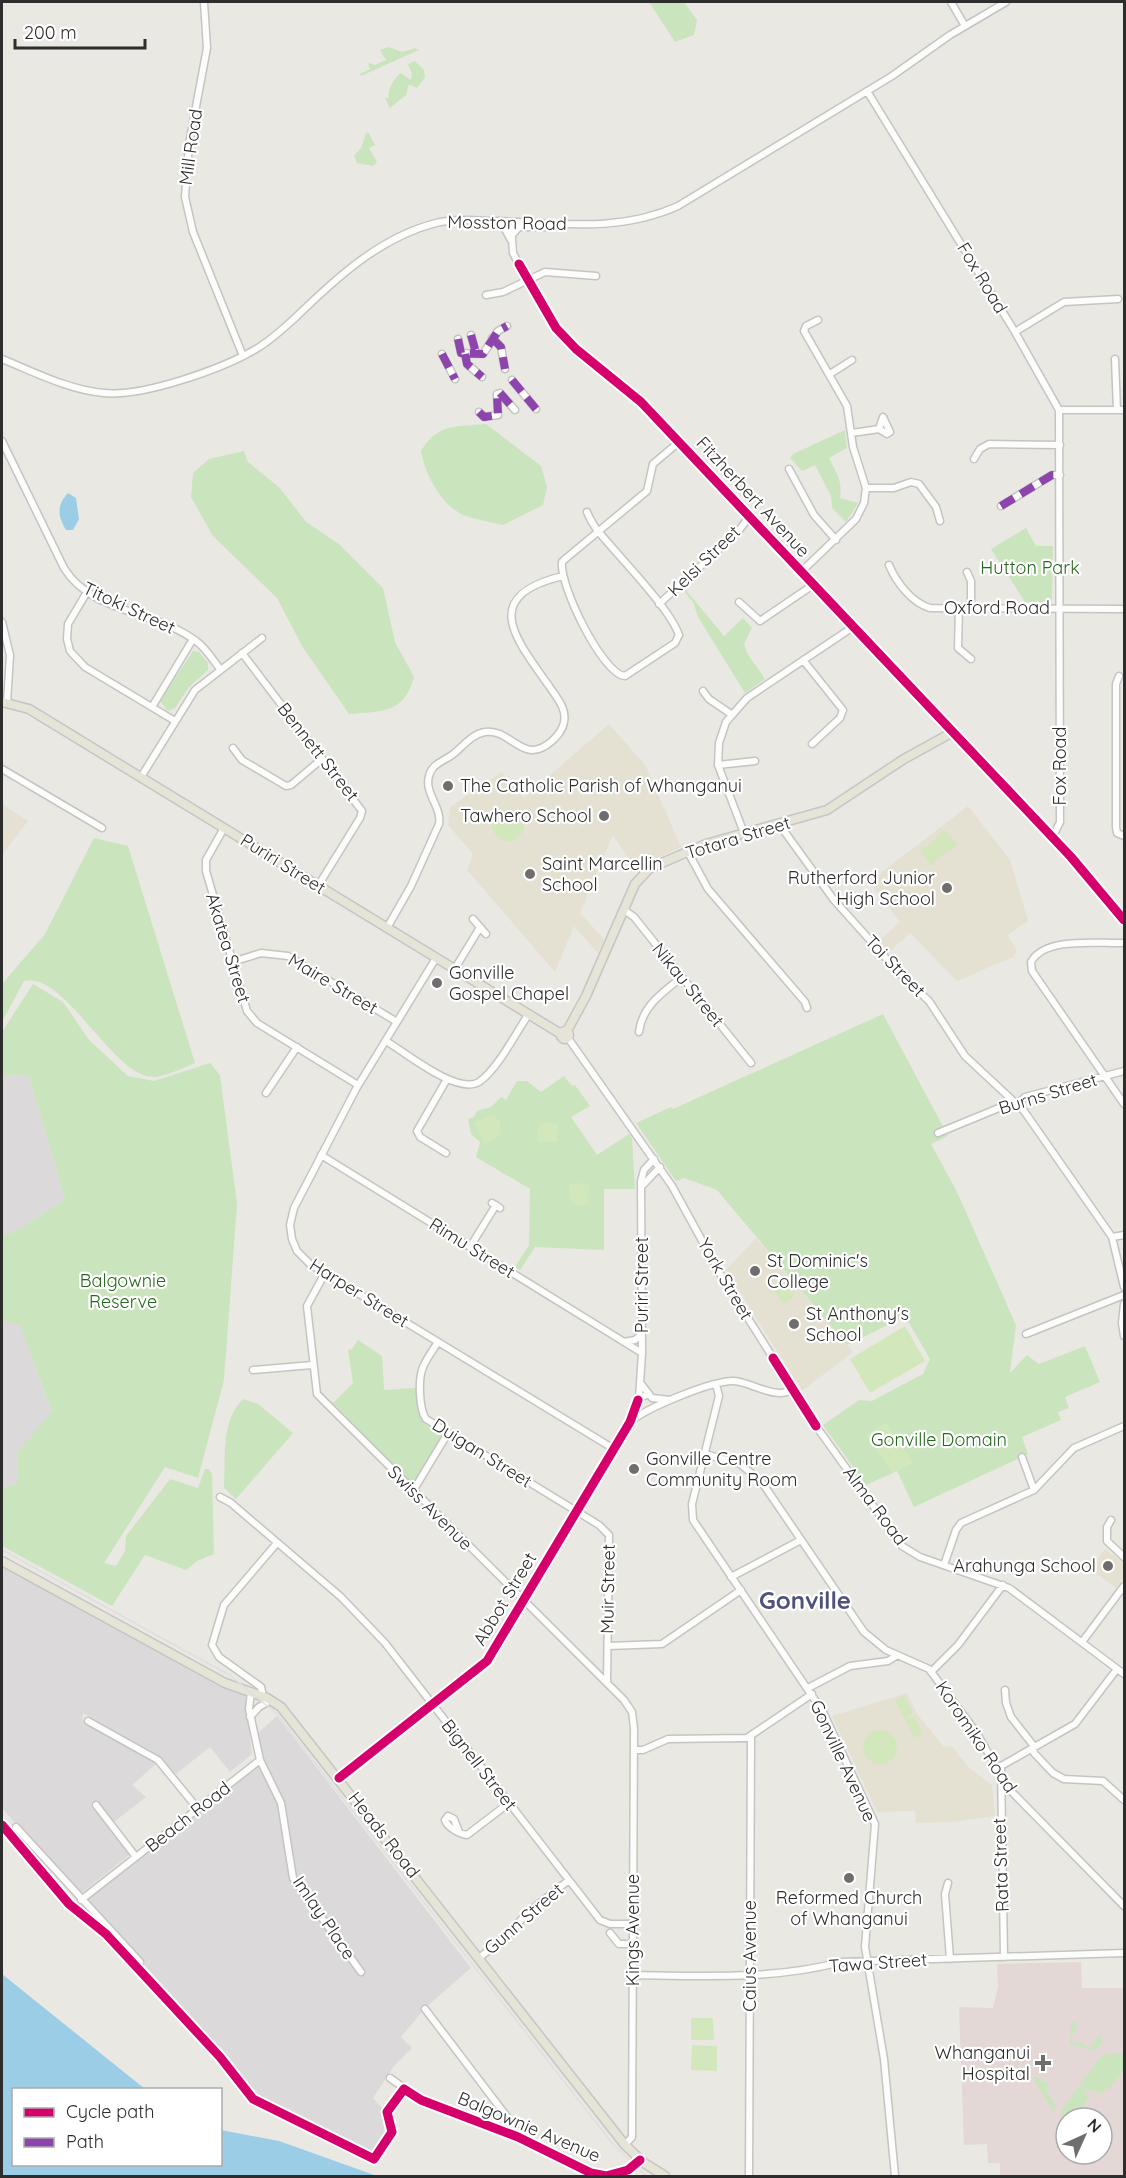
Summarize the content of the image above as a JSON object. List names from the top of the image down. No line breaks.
{"streets":{"main road":["Fitzherbert Avenue","Totara Street","Puriri Street","Heads Road"],"street":["Mill Road","Mosston Road","Fox Road","Kelsi Street","Titoki Street","Oxford Road","Bennett Street","Akatea Street","Toi Street","Maire Street","Nikau Street","Burns Street","Rimu Street","York Street","Harper Street","Duigan Street","Alma Road","Swiss Avenue","Muir Street","Abbot Street","Koromiko Road","Gonville Avenue","Bignell Street","Beach Road","Rata Street","Imlay Place","Gunn Street","Kings Avenue","Caius Avenue","Tawa Street","Balgownie Avenue"]},"crossings":[["Mill Road","Mosston Road"],["Mosston Road","Fox Road"],["Mosston Road","Fitzherbert Avenue"],["Fox Road","Fitzherbert Avenue"],["Fox Road","Oxford Road"],["Fitzherbert Avenue","Kelsi Street"],["Fitzherbert Avenue","Totara Street"],["Bennett Street","Puriri Street"],["Totara Street","Puriri Street"],["Totara Street","Toi Street"],["Totara Street","Nikau Street"],["Puriri Street","Akatea Street"],["Puriri Street","Rimu Street"],["Puriri Street","York Street"],["Puriri Street","Harper Street"],["Puriri Street","Abbot Street"],["Akatea Street","Maire Street"],["Akatea Street","Harper Street"],["Toi Street","Burns Street"],["Maire Street","Harper Street"],["Rimu Street","Harper Street"],["York Street","Alma Road"],["Harper Street","Duigan Street"],["Harper Street","Swiss Avenue"],["Harper Street","Abbot Street"],["Duigan Street","Muir Street"],["Duigan Street","Abbot Street"],["Swiss Avenue","Muir Street"],["Swiss Avenue","Abbot Street"],["Swiss Avenue","Kings Avenue"],["Muir Street","Abbot Street"],["Abbot Street","Bignell Street"],["Abbot Street","Heads Road"],["Koromiko Road","Gonville Avenue"],["Koromiko Road","Rata Street"],["Gonville Avenue","Tawa Street"],["Bignell Street","Gunn Street"],["Bignell Street","Kings Avenue"],["Beach Road","Imlay Place"],["Heads Road","Gunn Street"],["Heads Road","Kings Avenue"],["Heads Road","Balgownie Avenue"],["Rata Street","Tawa Street"],["Kings Avenue","Tawa Street"],["Caius Avenue","Tawa Street"]],"districts":["Gonville"],"parks":["Hutton Park","Balgownie Reserve","Gonville Domain"],"places":{"other":["The Catholic Parish of Whanganui","Tawhero School","Saint Marcellin School","Rutherford Junior High School","Gonville Gospel Chapel","St Dominic's College","St Anthony's School","Gonville Centre Community Room","Arahunga School","Reformed Church of Whanganui"],"health":["Whanganui Hospital"]},"legend":["Cycle path","Path"],"scale_bar":"200 m","north":"top right"}
